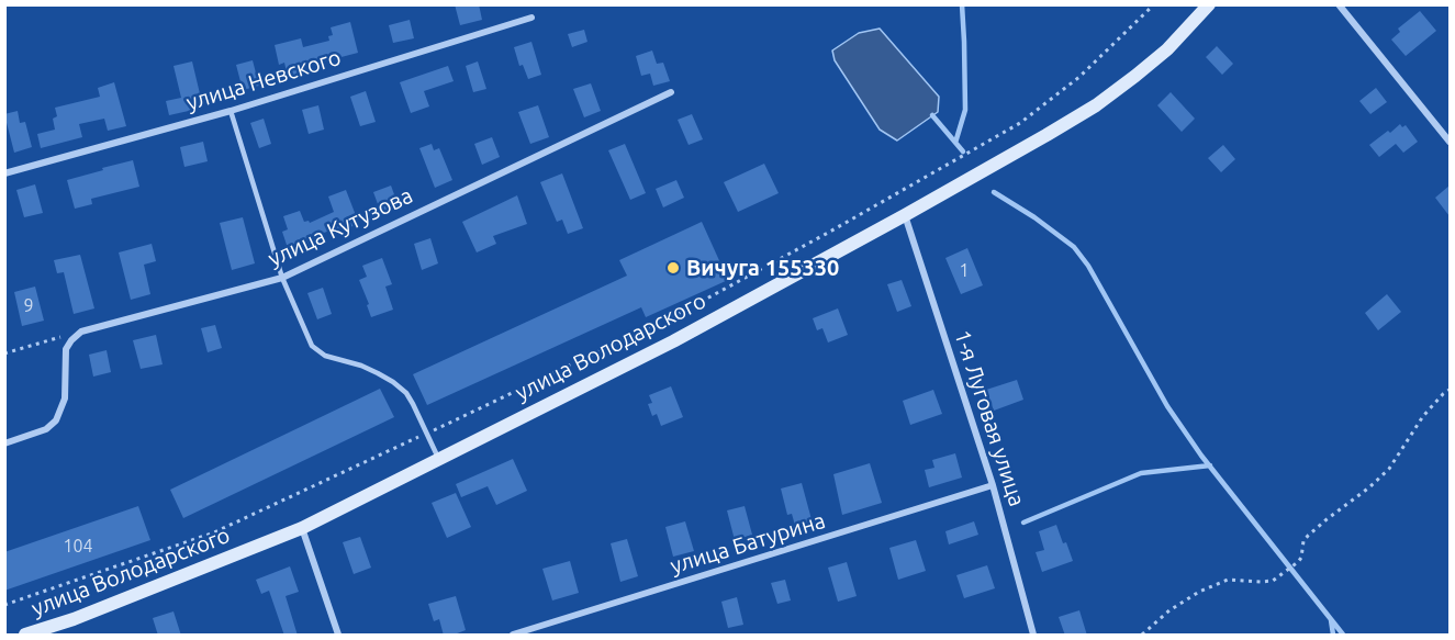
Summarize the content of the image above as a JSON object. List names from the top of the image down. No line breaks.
{"streets":{"main road":["улица Володарского"],"street":["улица Невского","улица Кутузова","1-я Луговая улица","улица Батурина"]},"crossings":[["улица Володарского","1-я Луговая улица"],["1-я Луговая улица","улица Батурина"]],"places":["Вичуга 155330"],"house_numbers":["1","9","104"]}
